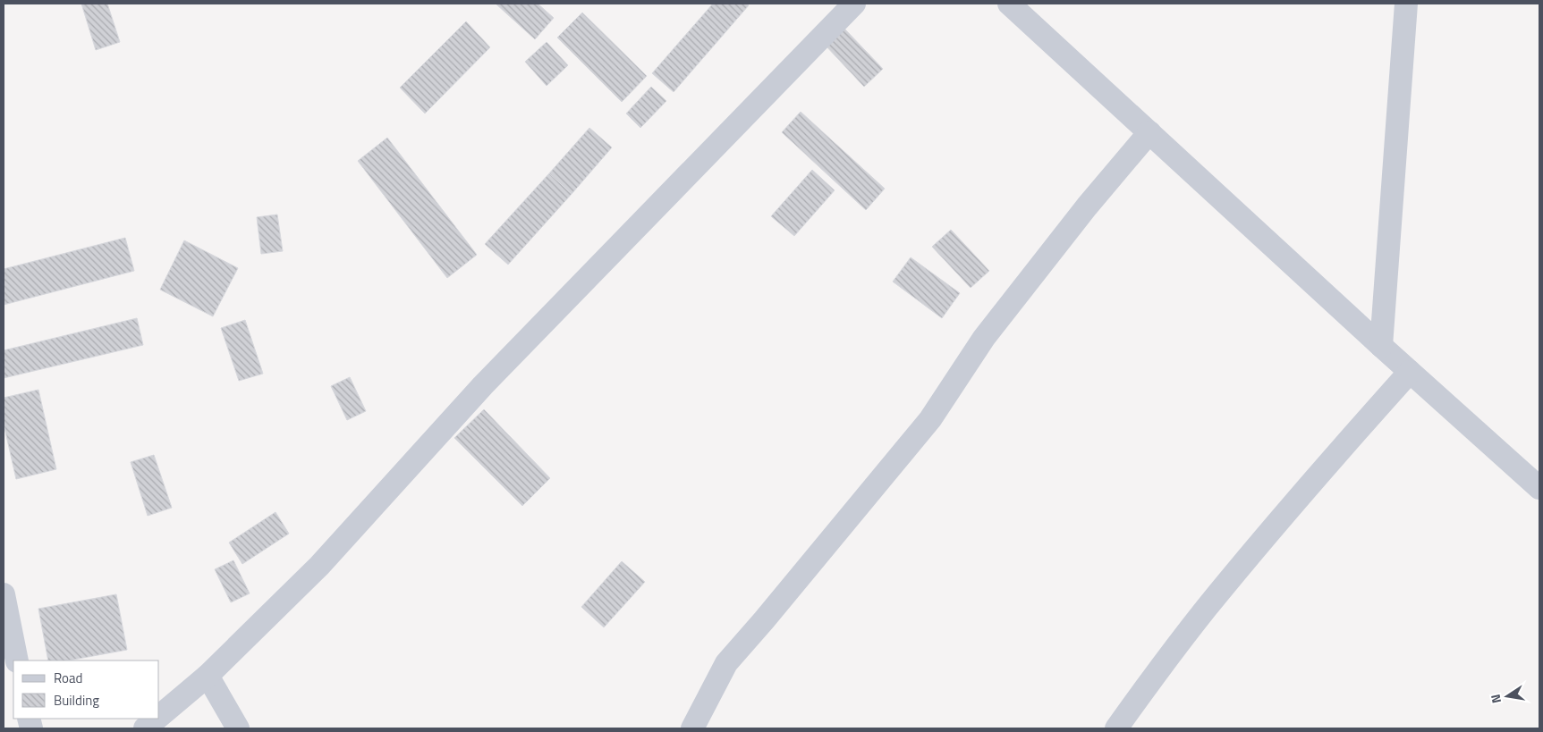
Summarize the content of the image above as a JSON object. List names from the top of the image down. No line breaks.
{"legend":["Road","Building"],"north":"left"}
